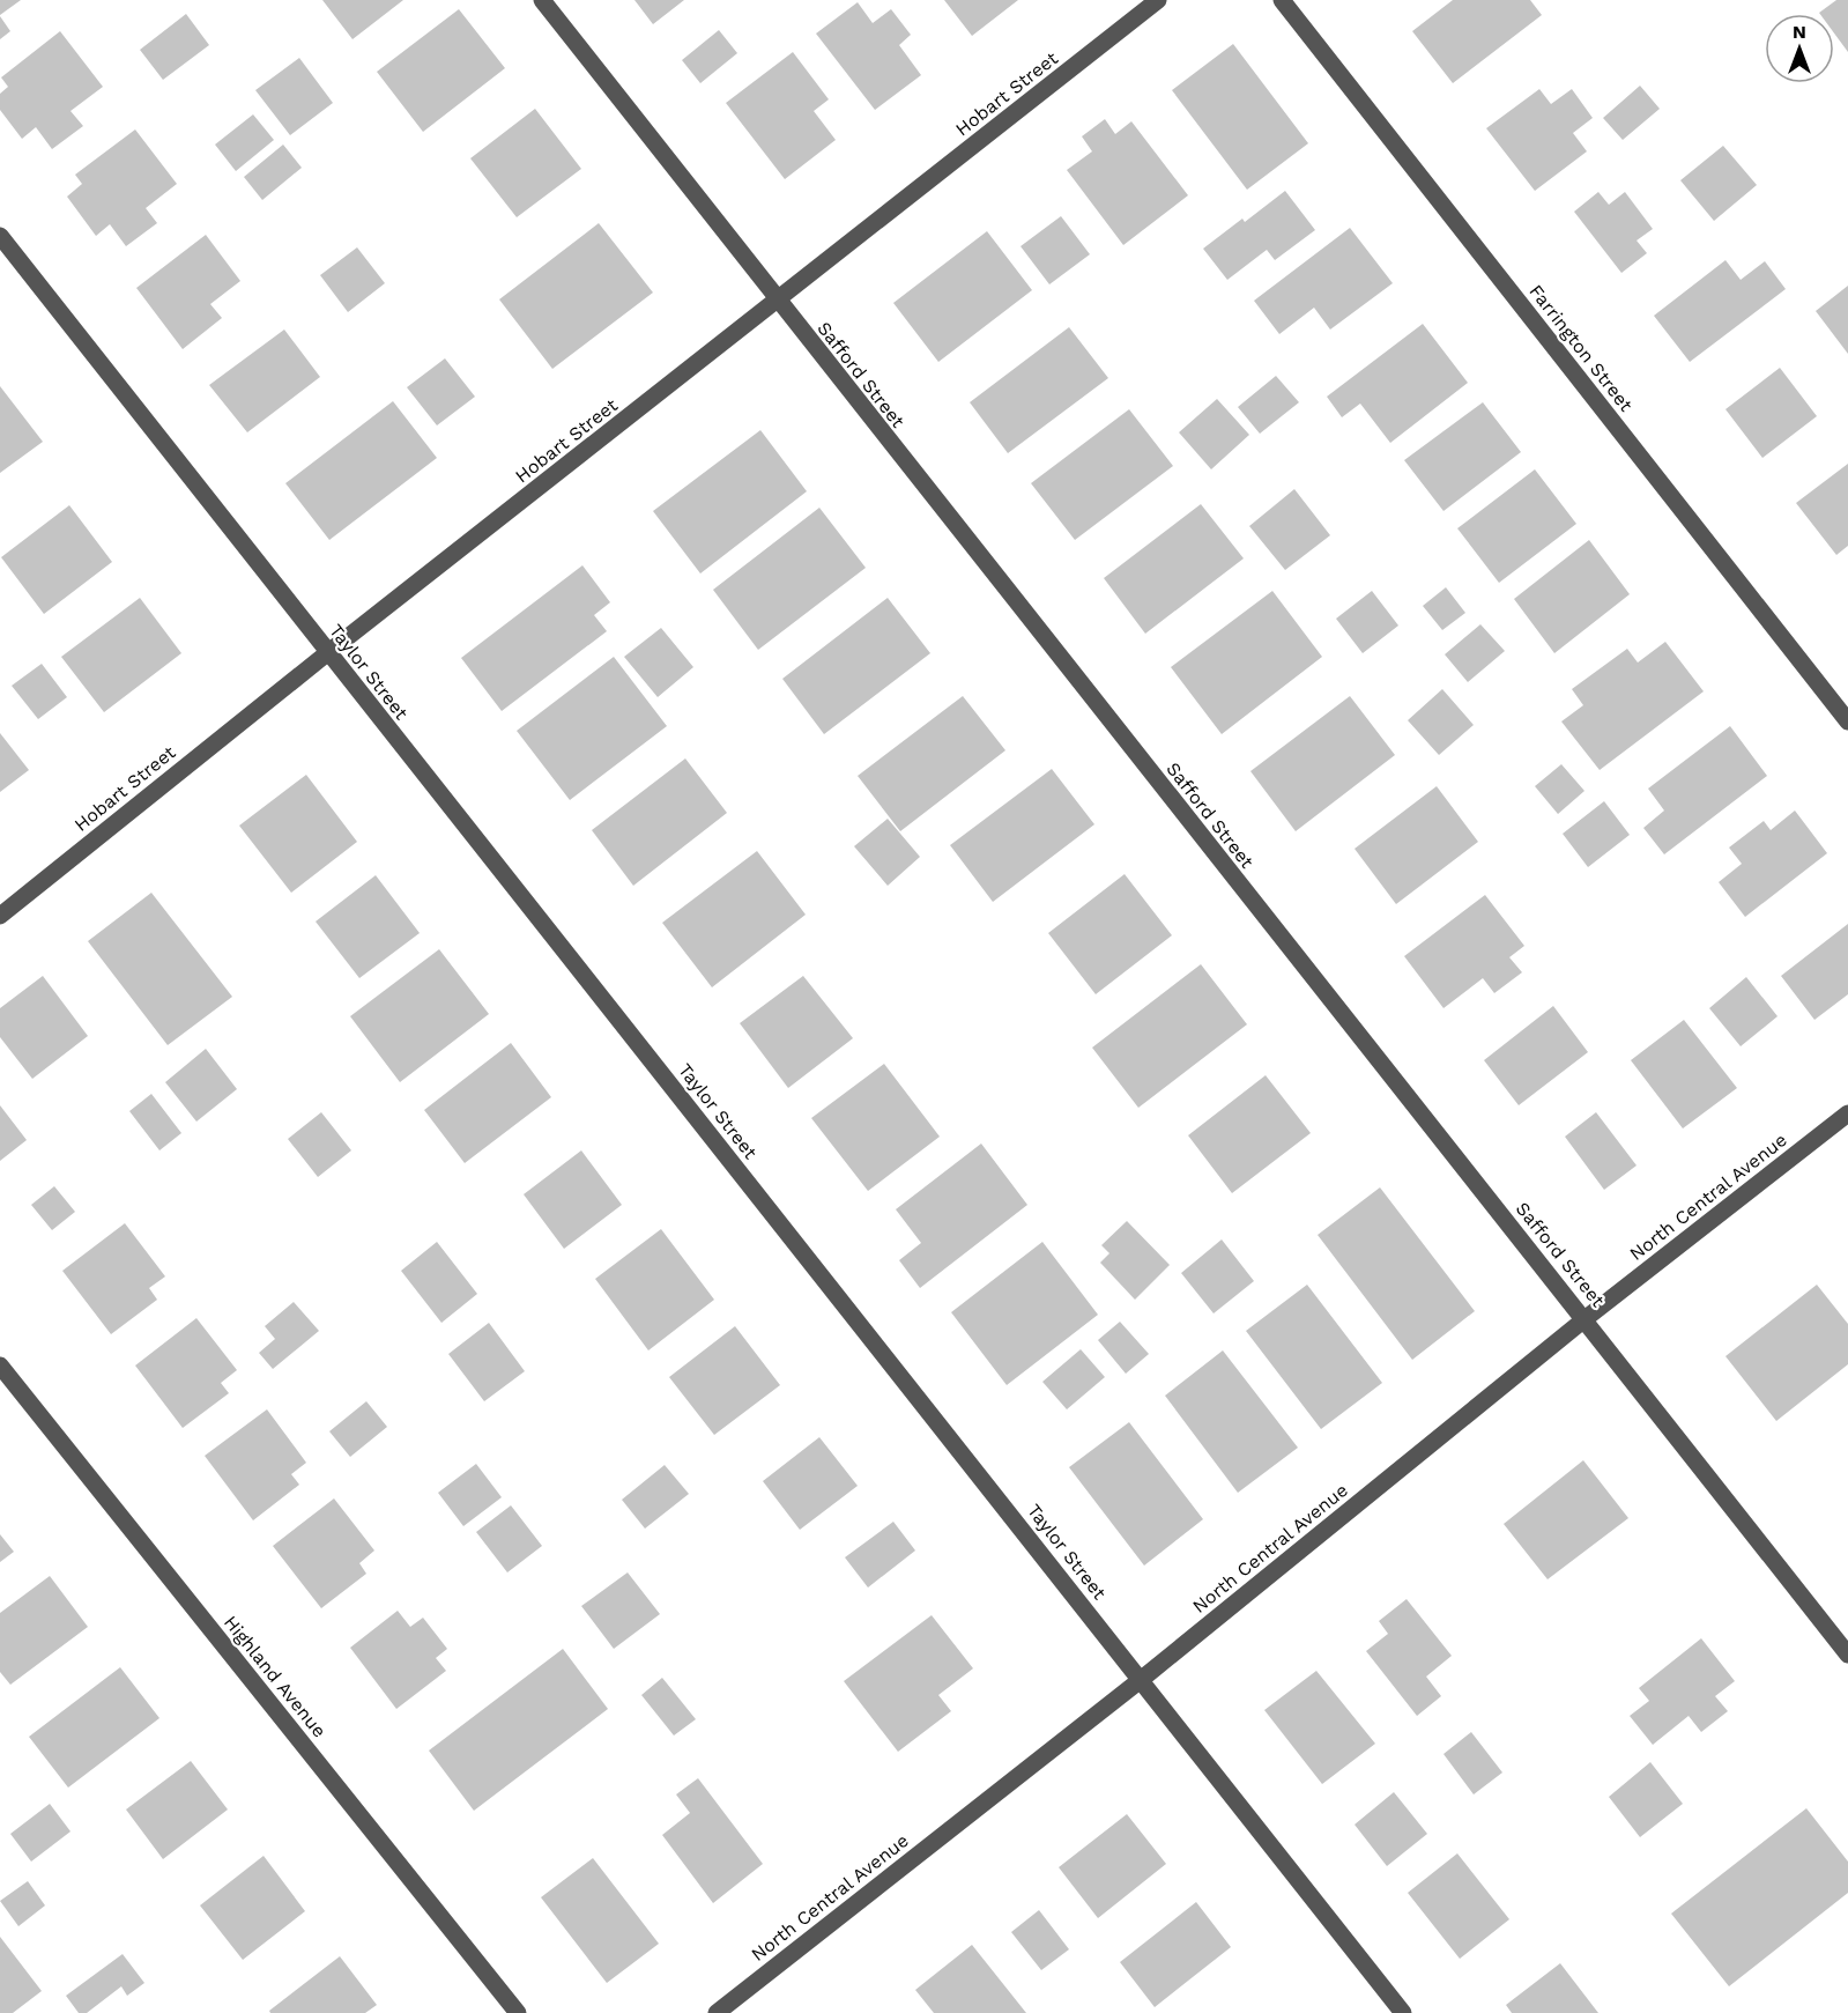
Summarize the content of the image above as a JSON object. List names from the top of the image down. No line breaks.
{"streets":{"street":["Hobart Street","Farrington Street","Safford Street","Taylor Street","North Central Avenue","Highland Avenue"]},"crossings":[["Hobart Street","Safford Street"],["Hobart Street","Taylor Street"],["Safford Street","North Central Avenue"],["Taylor Street","North Central Avenue"]],"north":"top"}
